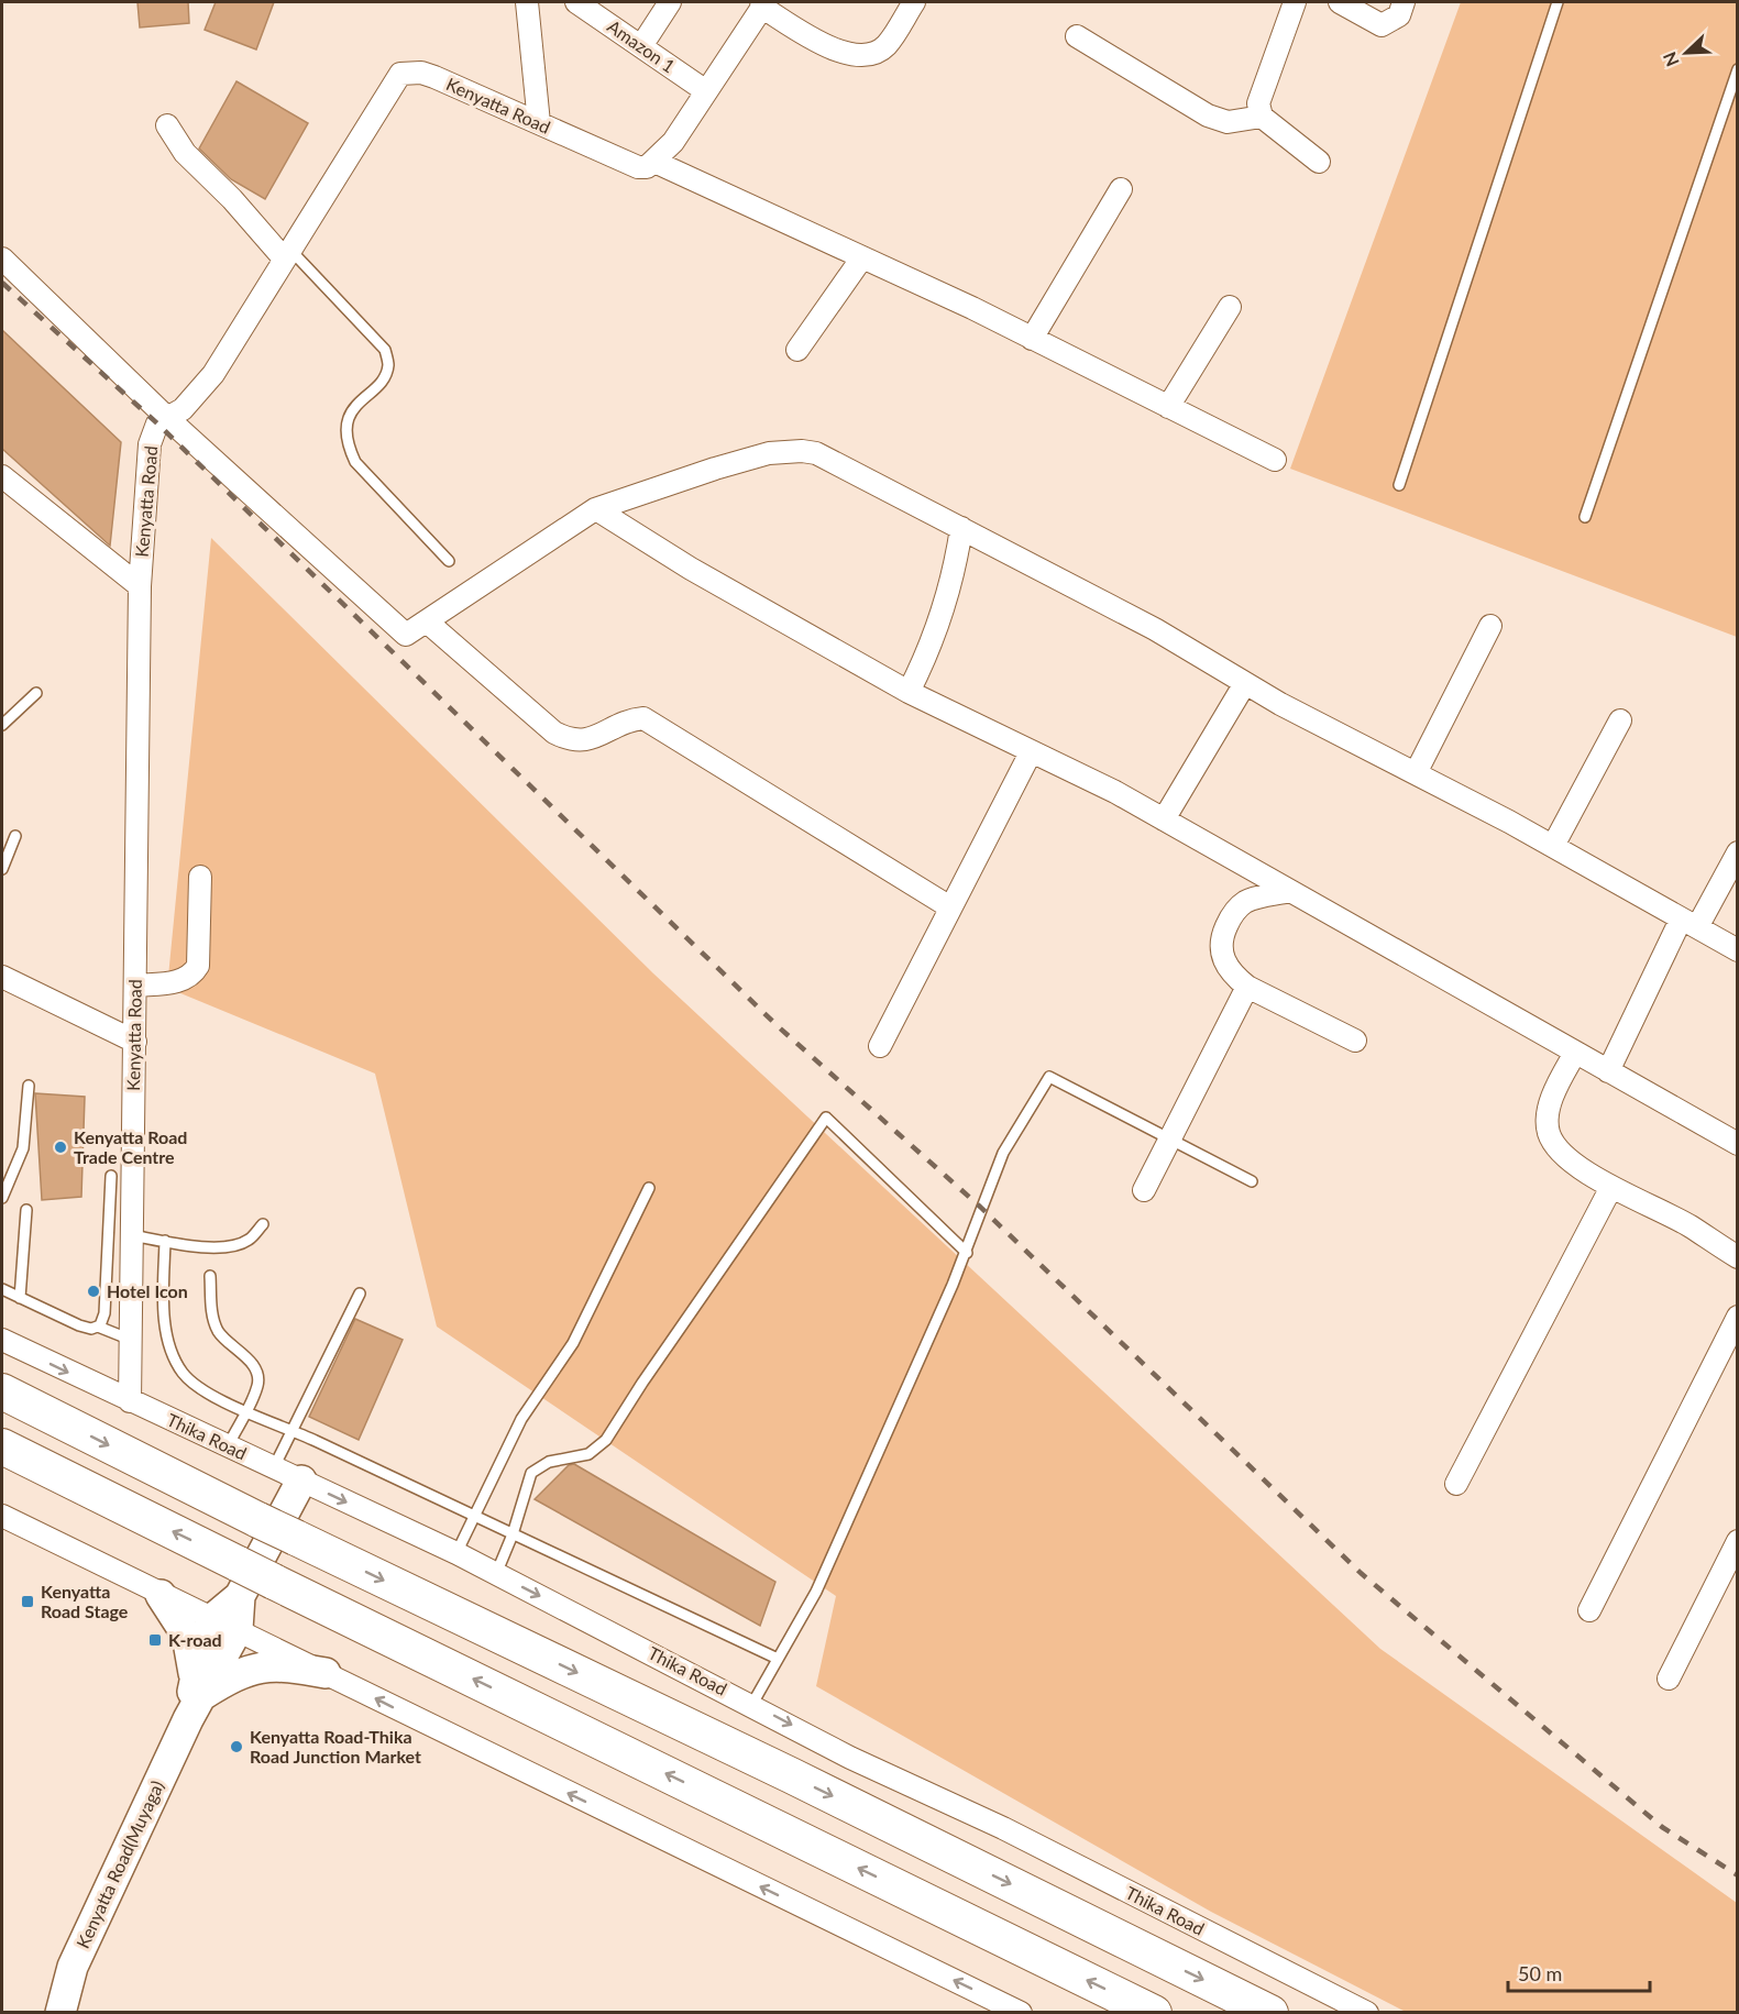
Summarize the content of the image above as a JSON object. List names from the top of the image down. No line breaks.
{"streets":{"main road":["Kenyatta Road(Muyaga)"],"street":["Amazon 1","Kenyatta Road","Thika Road"]},"crossings":[["Kenyatta Road","Thika Road"]],"places":{"other":["Kenyatta Road Trade Centre","Hotel Icon","Kenyatta Road-Thika Road Junction Market"],"transit":["Kenyatta Road Stage","K-road"]},"scale_bar":"50 m","north":"bottom left"}
